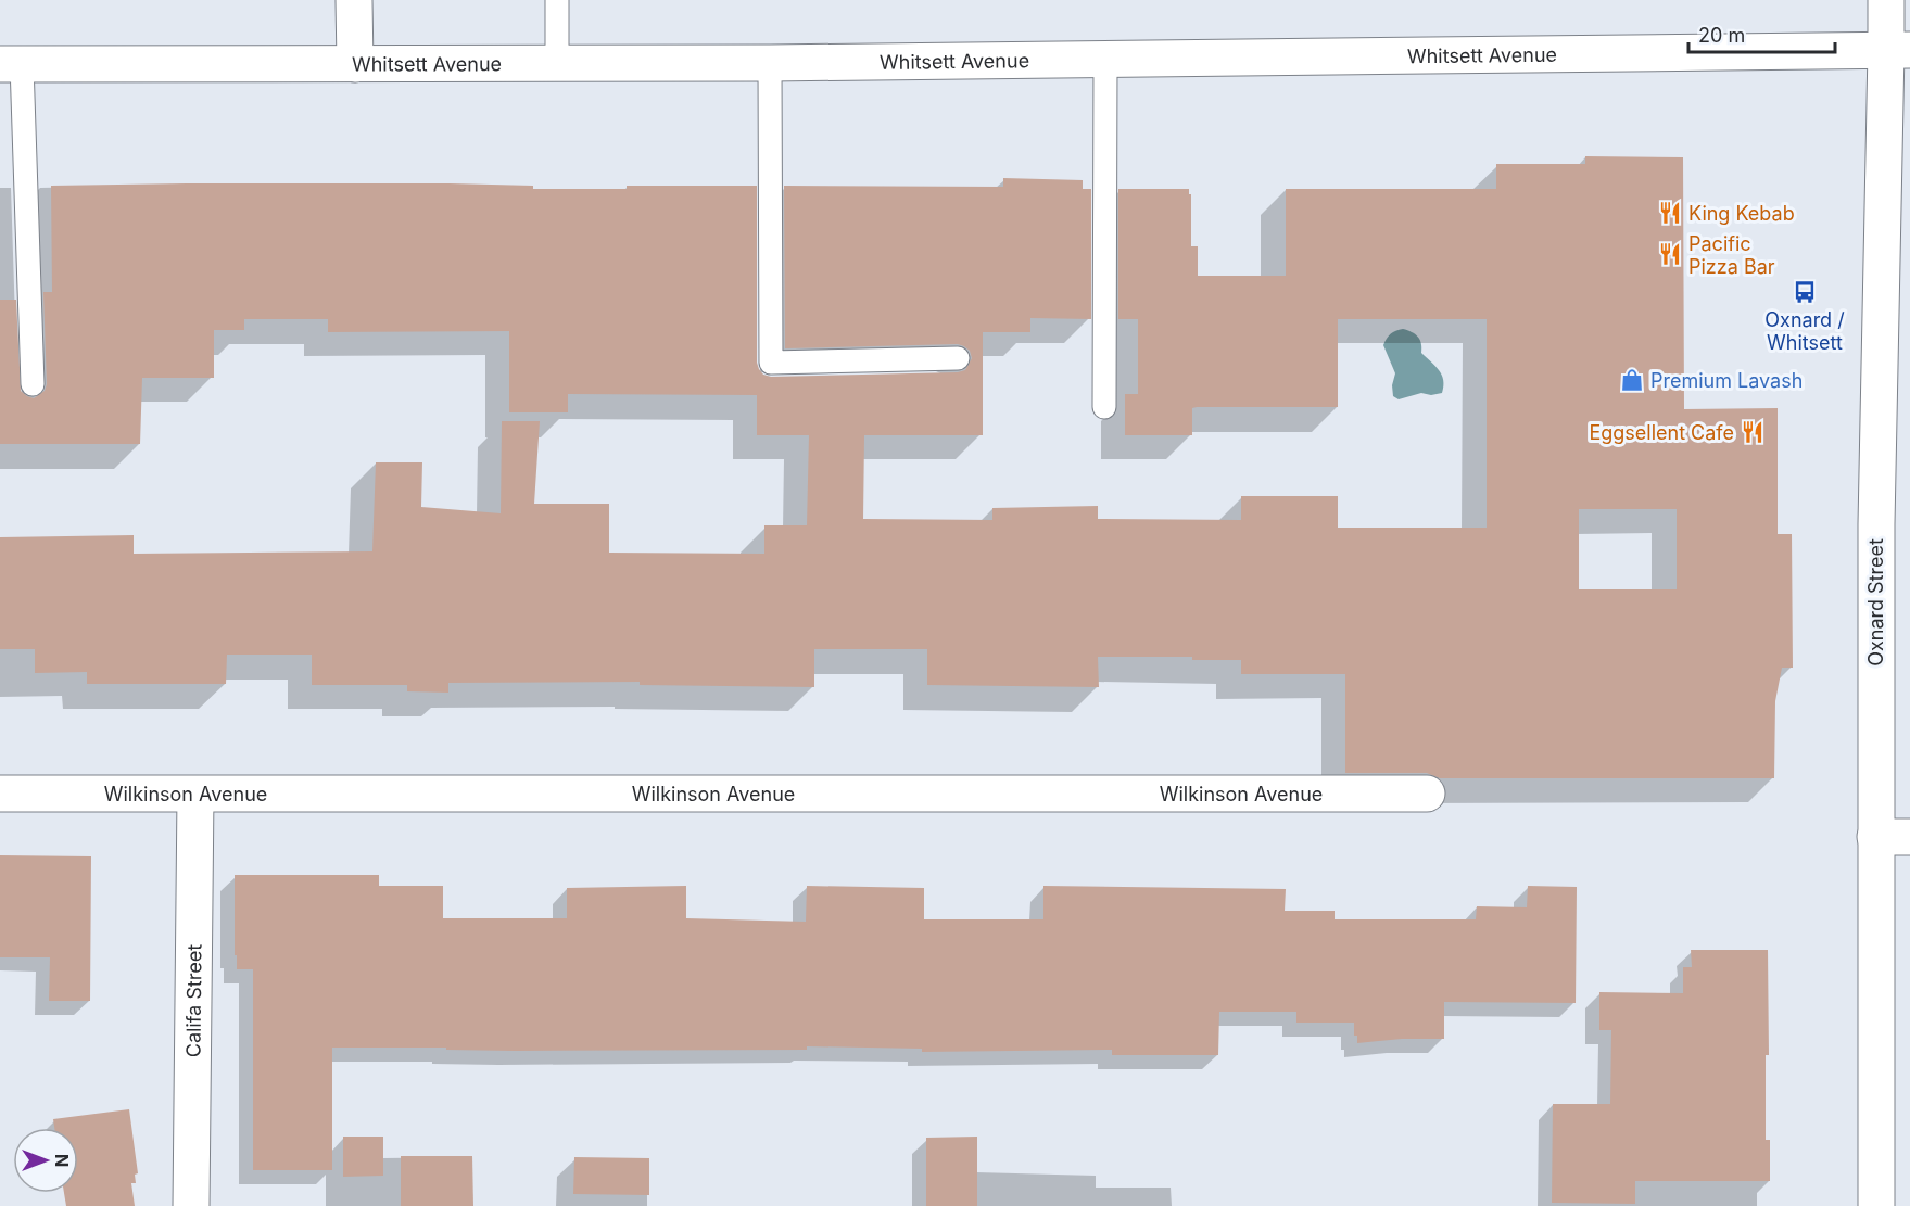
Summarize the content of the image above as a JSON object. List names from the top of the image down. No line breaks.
{"streets":{"main road":["Whitsett Avenue","Oxnard Street","Wilkinson Avenue","Califa Street"]},"crossings":[["Whitsett Avenue","Oxnard Street"],["Wilkinson Avenue","Califa Street"]],"places":{"restaurant":["King Kebab","Pacific Pizza Bar","Eggsellent Cafe"],"bus stop":["Oxnard / Whitsett"],"shop":["Premium Lavash"]},"scale_bar":"20 m","north":"right"}
